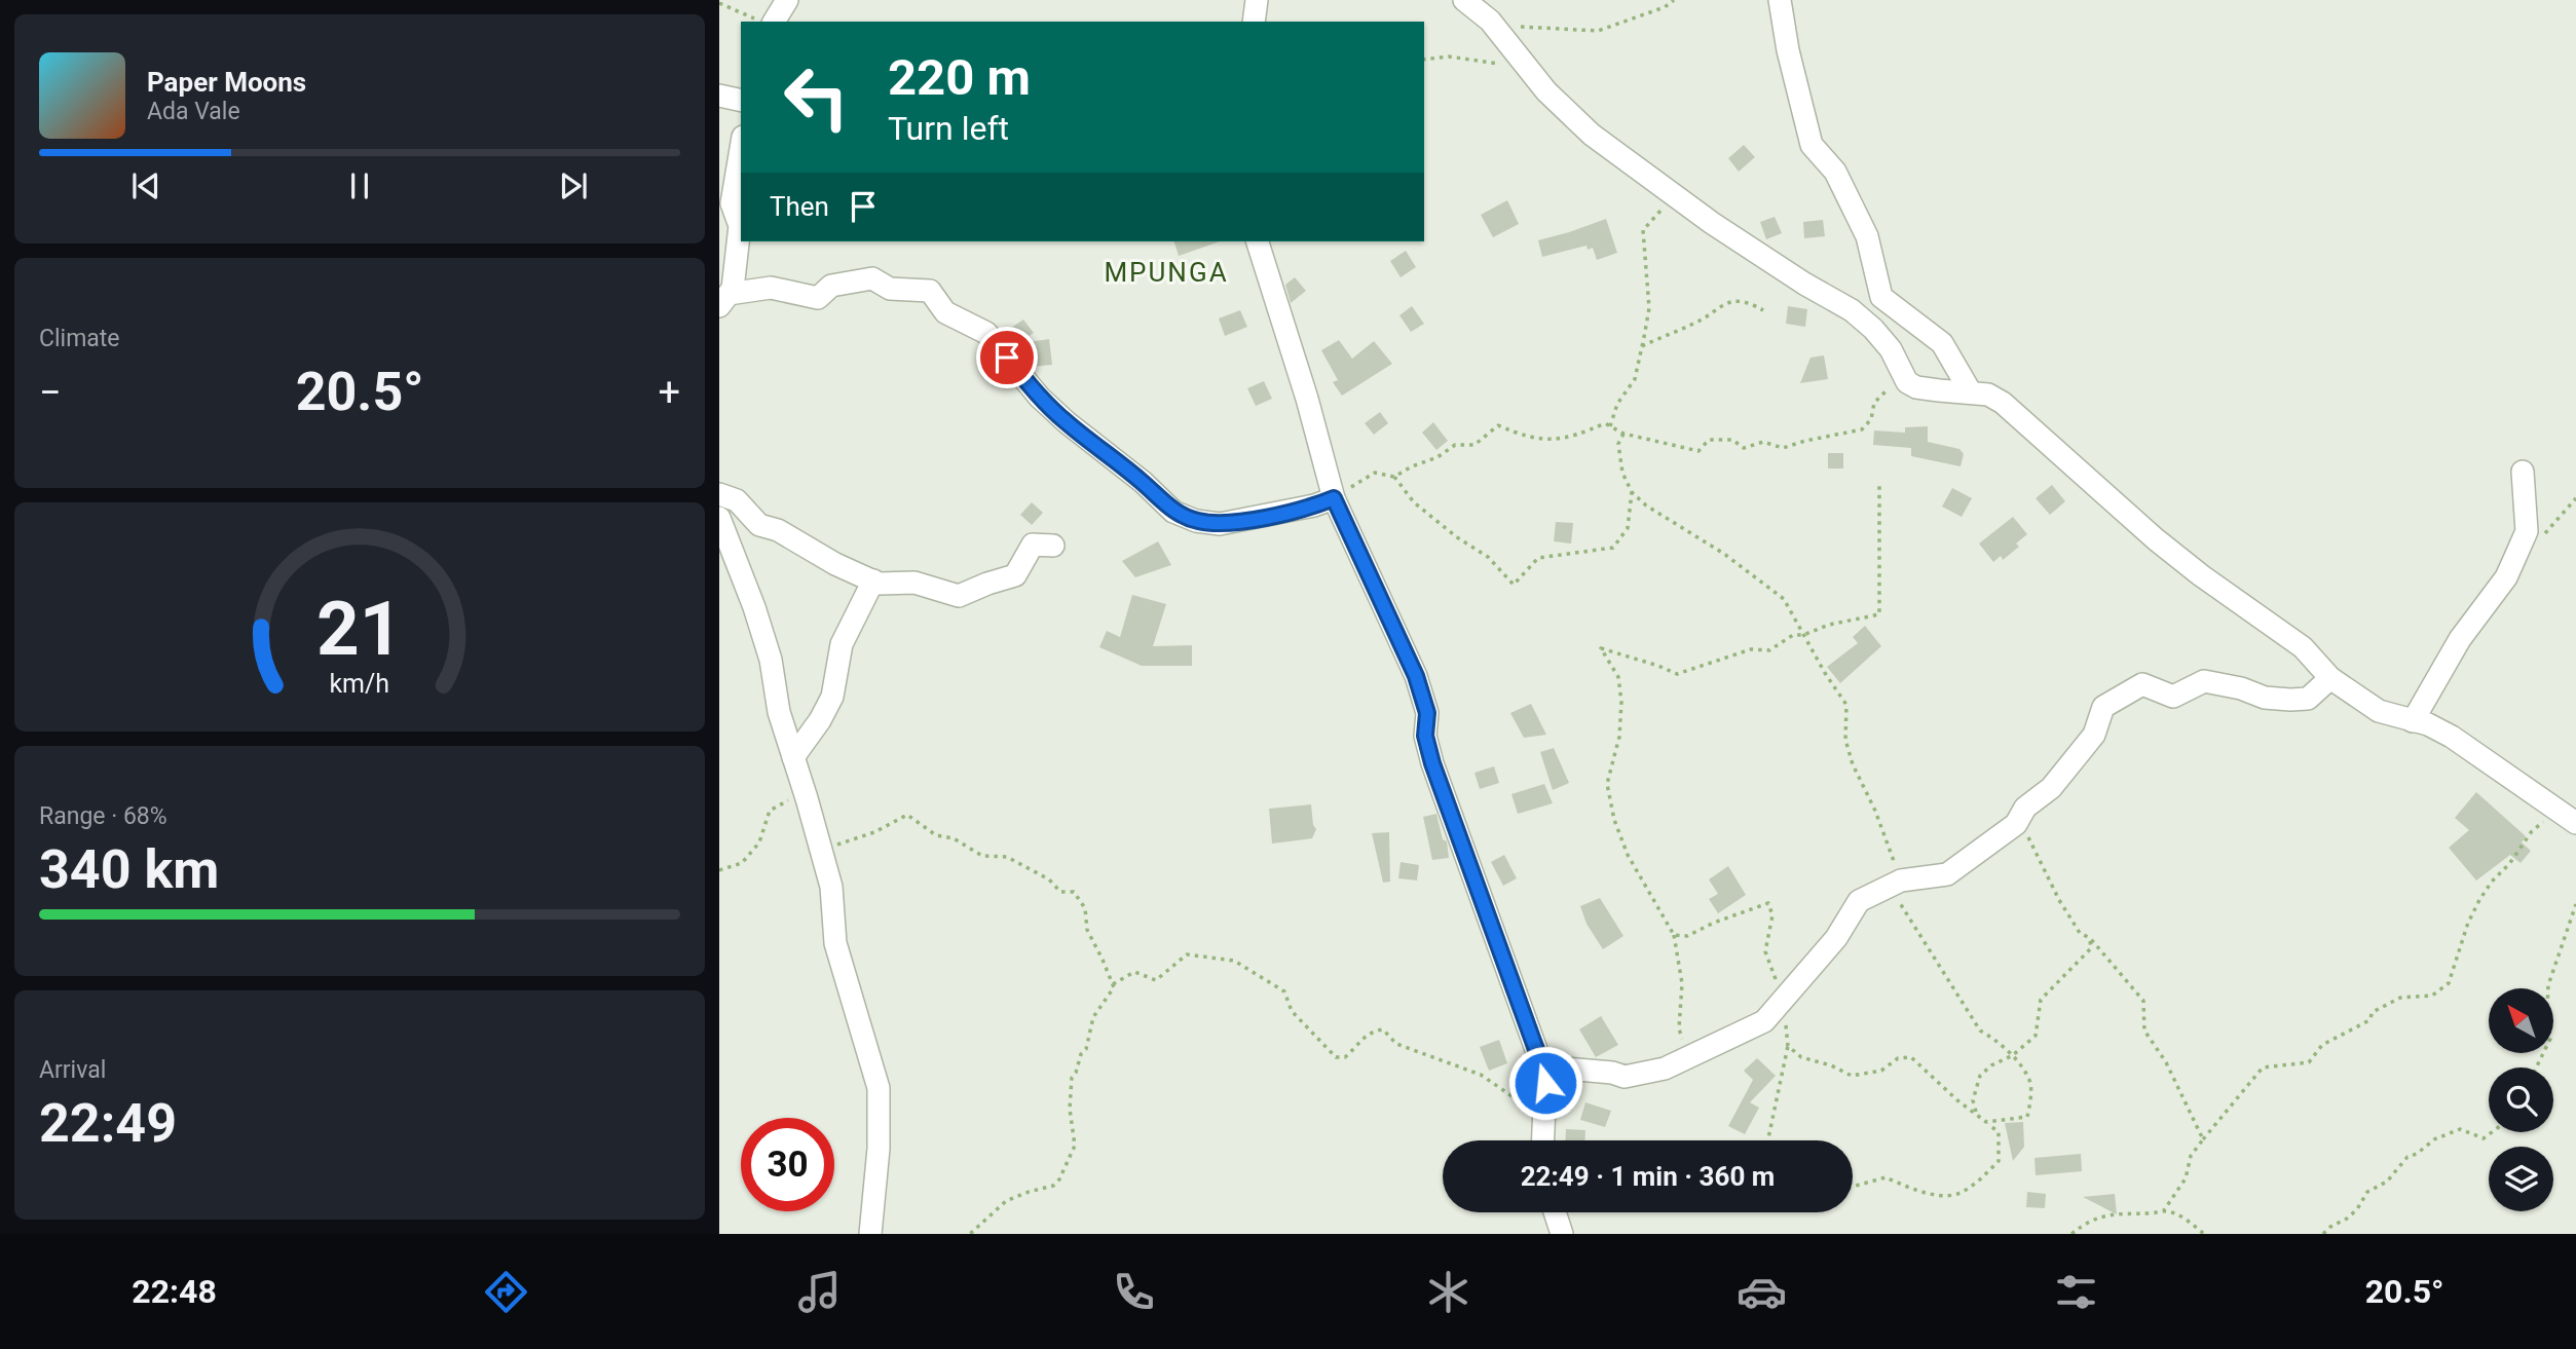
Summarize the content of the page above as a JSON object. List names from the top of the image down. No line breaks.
{"districts":["MPUNGA"],"north":"top left","page":{"turn":["220 m","Turn left"],"song":["Paper Moons","Ada Vale"],"then":"Then","tile":["Climate",["Range · 68%","340 km"],["Arrival","22:49"]],"heat":["−","20.5°","+"],"limit":"30","trip":"22:49 · 1 min · 360 m","tabs":["22:48","20.5°"],"gauge":["21","km/h"]}}
